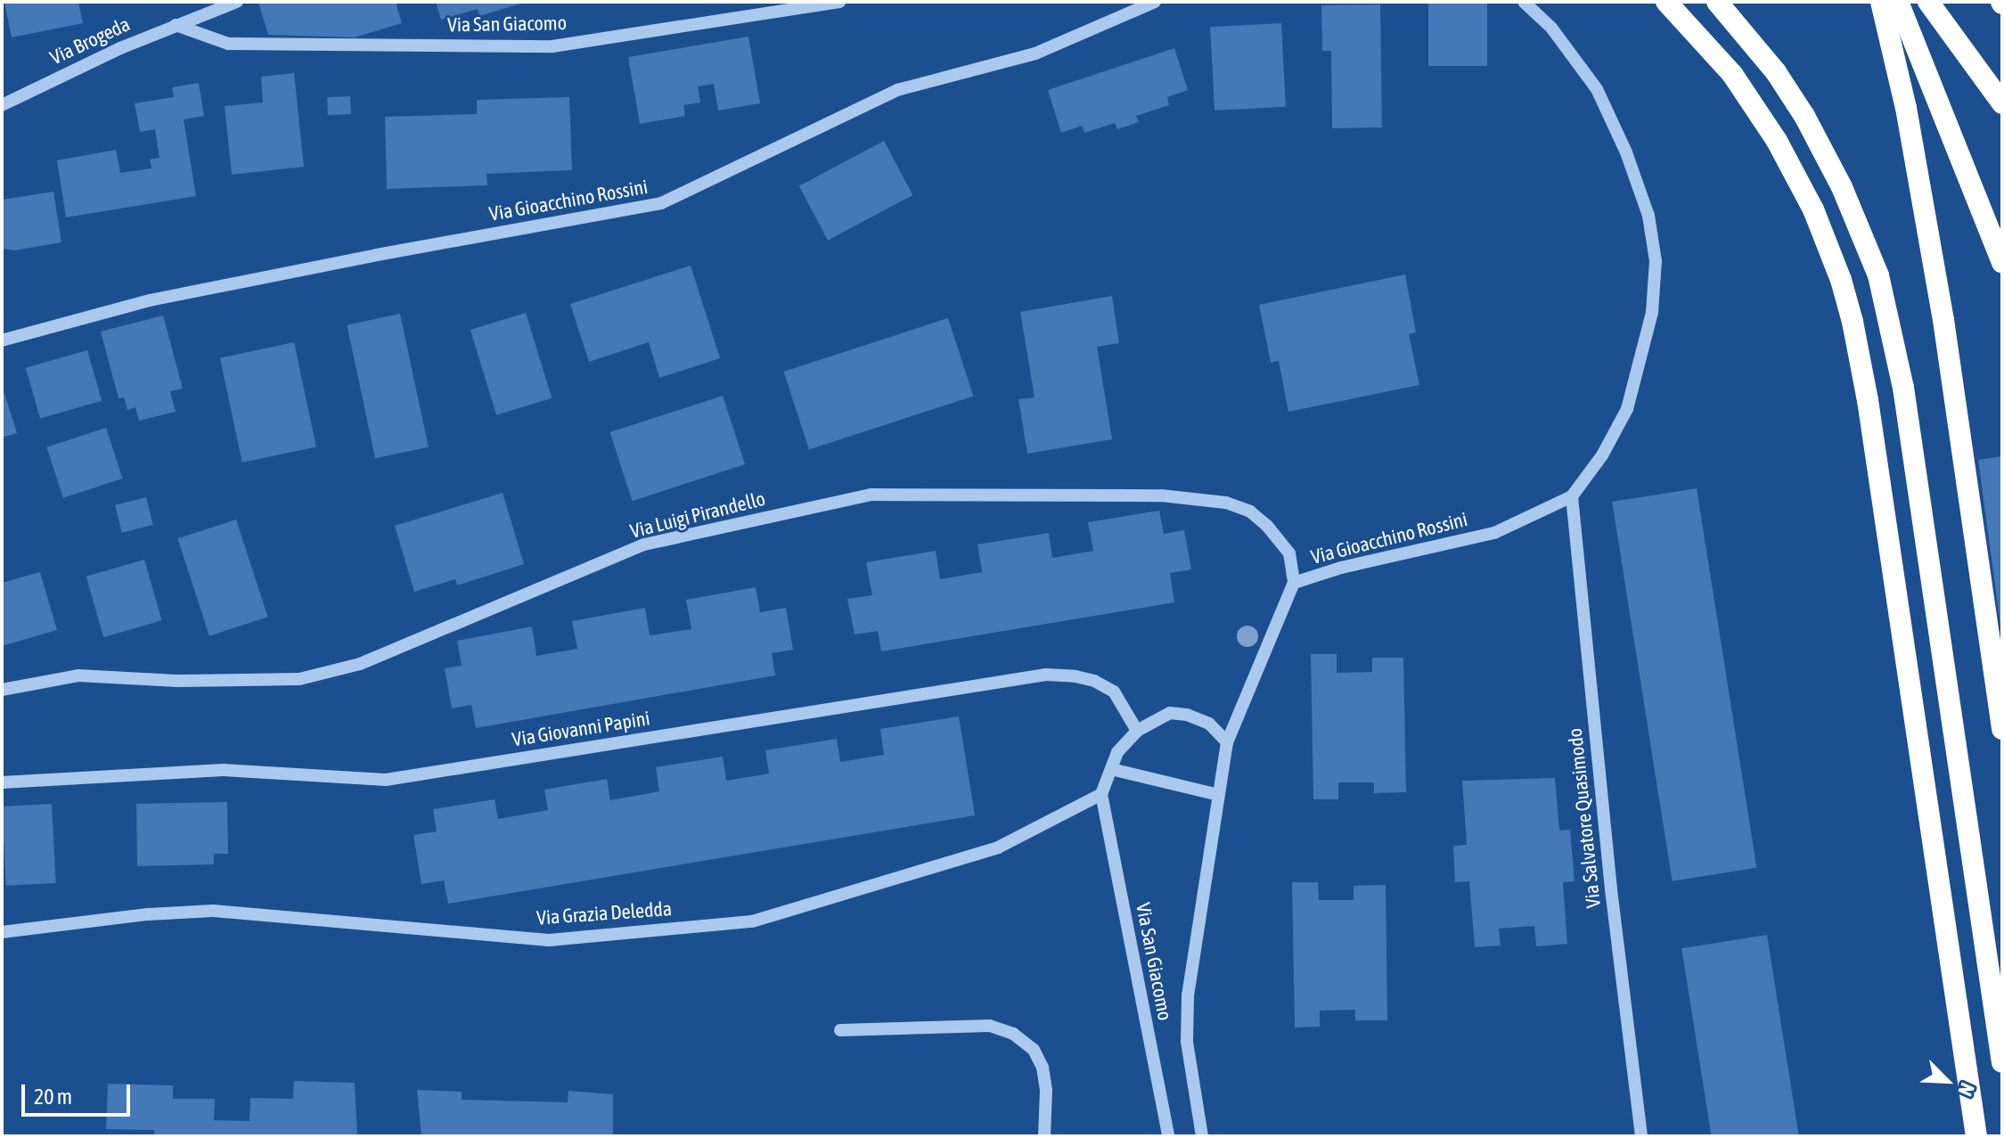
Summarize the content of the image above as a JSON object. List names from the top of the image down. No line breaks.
{"streets":{"street":["Via San Giacomo","Via Brogeda","Via Gioacchino Rossini","Via Luigi Pirandello","Via Giovanni Papini","Via Salvatore Quasimodo","Via Grazia Deledda"]},"crossings":[["Via San Giacomo","Via Brogeda"],["Via San Giacomo","Via Gioacchino Rossini"],["Via San Giacomo","Via Grazia Deledda"],["Via Gioacchino Rossini","Via Luigi Pirandello"],["Via Gioacchino Rossini","Via Salvatore Quasimodo"]],"scale_bar":"20 m","north":"bottom right"}
